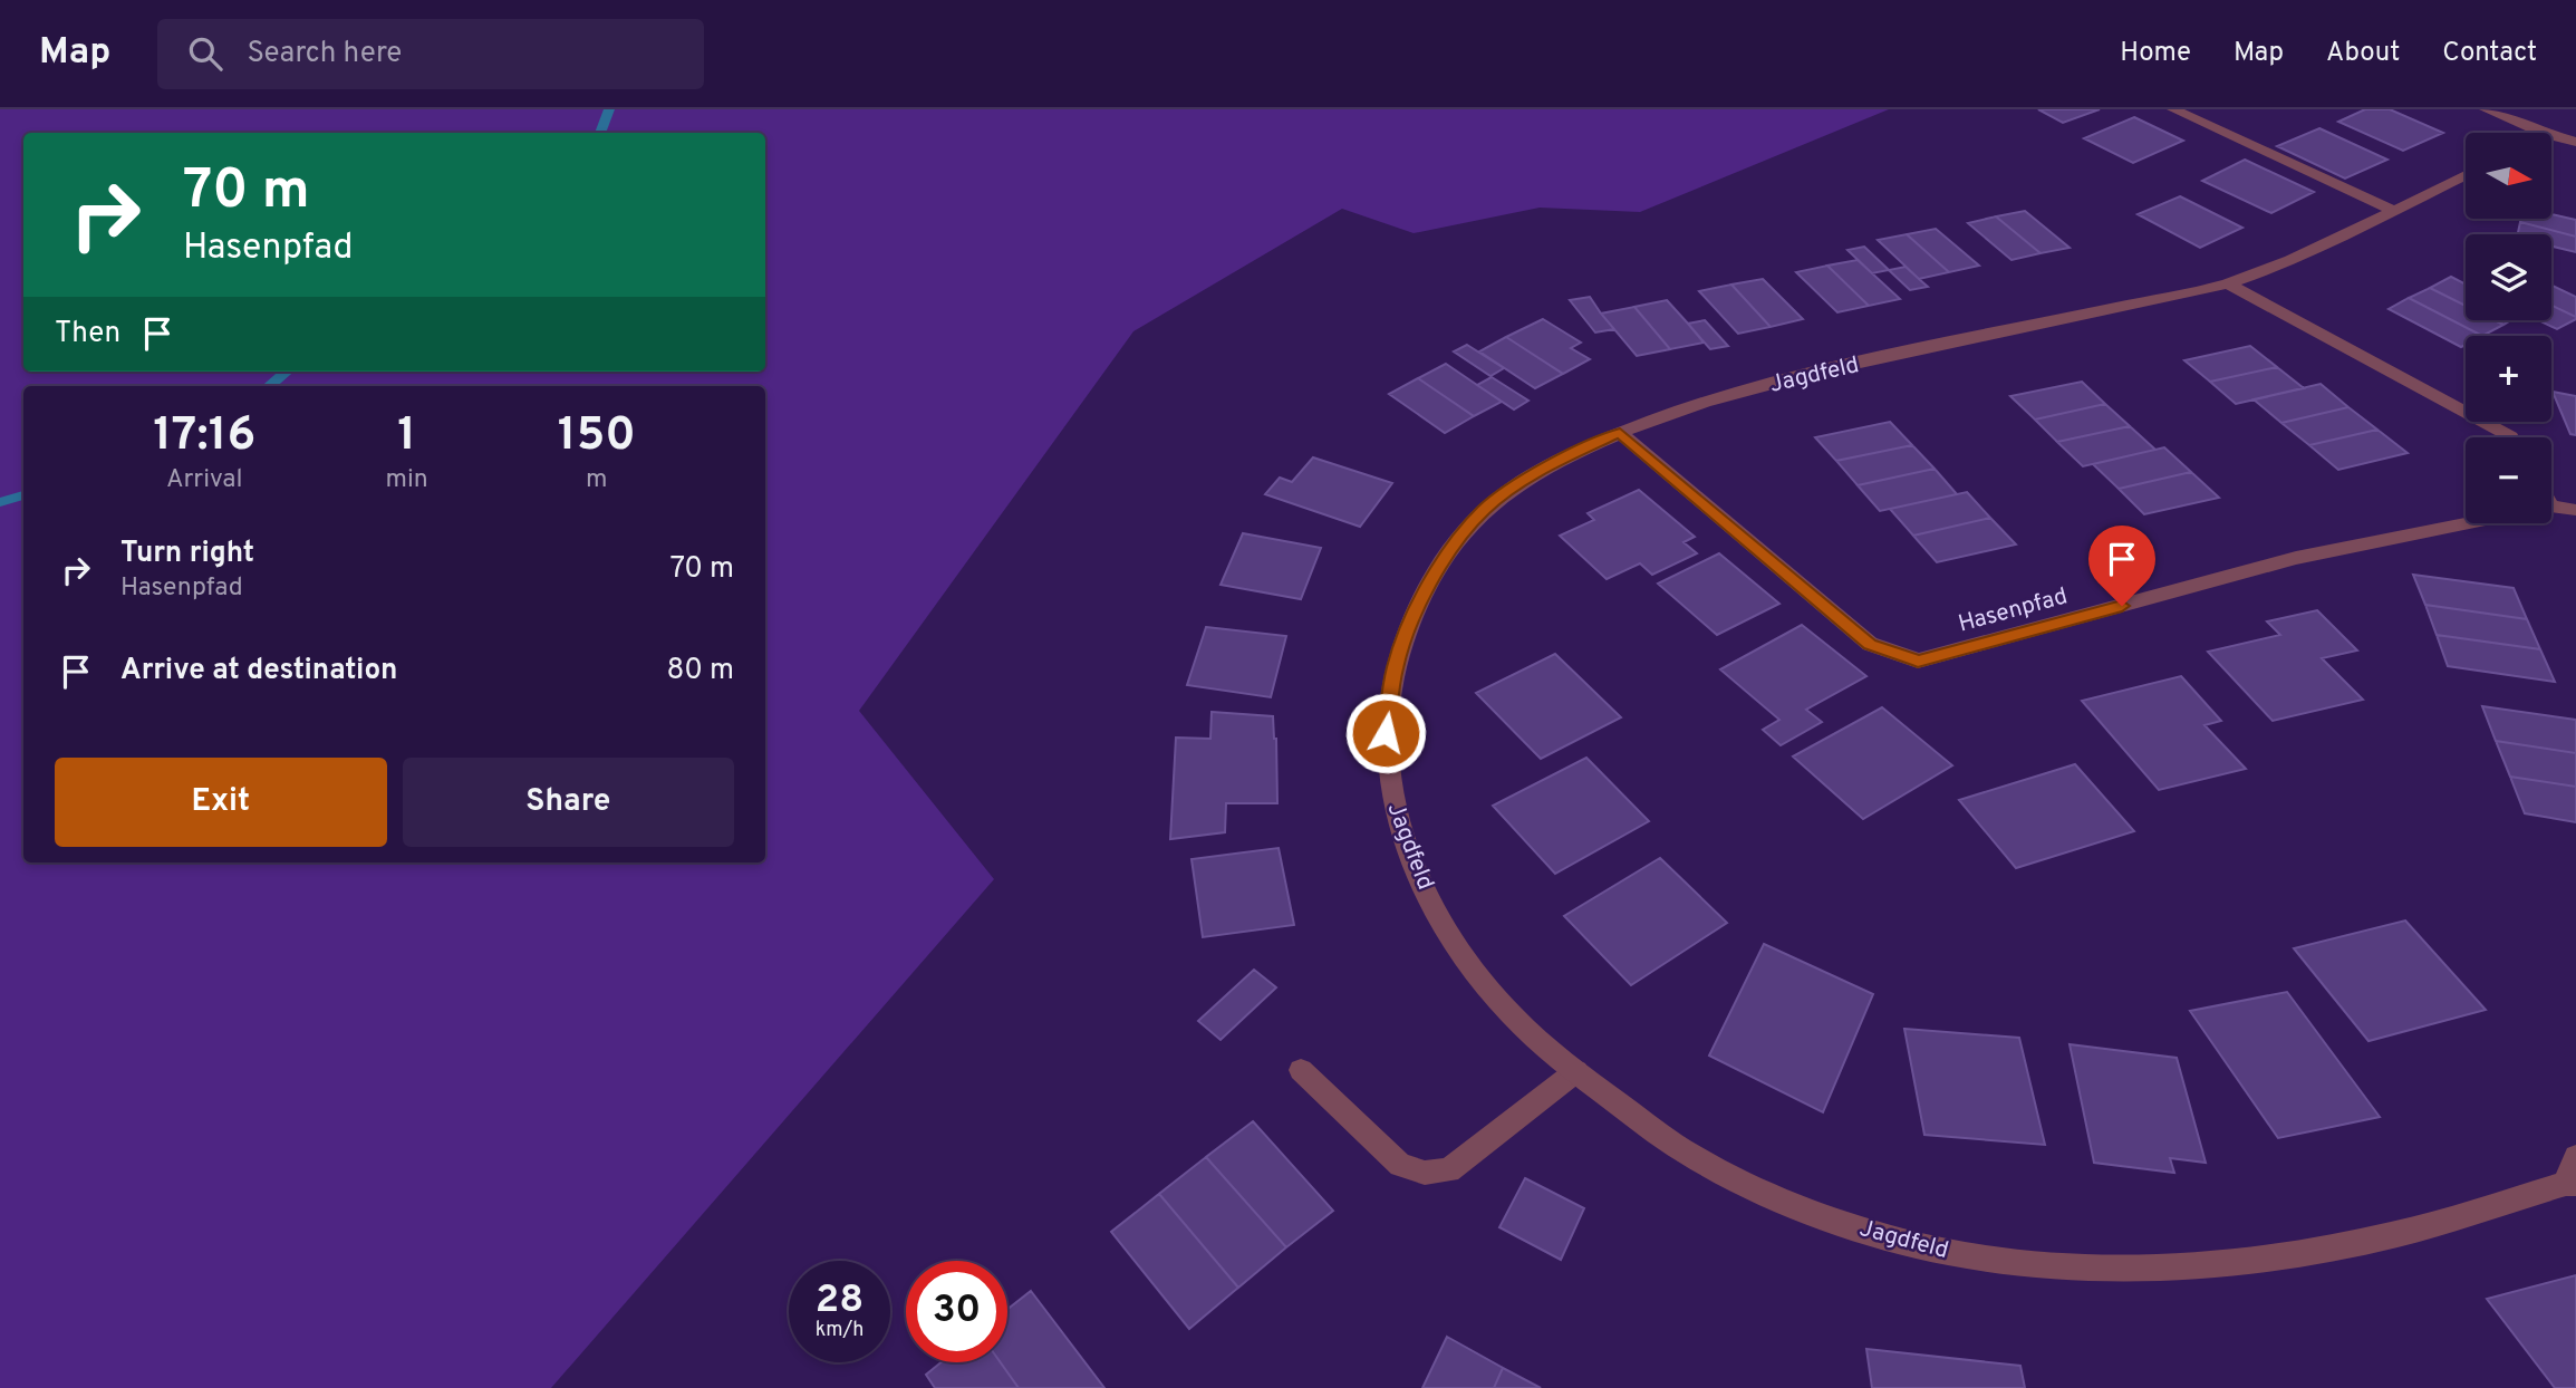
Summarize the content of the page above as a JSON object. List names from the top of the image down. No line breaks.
{"streets":{"street":["Jagdfeld","Hasenpfad"]},"crossings":[["Jagdfeld","Hasenpfad"]],"north":"right","page":{"header":"Map","search":"Search here","nav":["Home","Map","About","Contact"],"map_buttons":["+","−"],"turn":["70 m","Hasenpfad"],"then":"Then","eta":["17:16","Arrival","1","min","150","m"],"list":[{"name":"Turn right","note":"Hasenpfad","value":"70 m"},{"name":"Arrive at destination","value":"80 m"}],"buttons":["Exit","Share"],"speed":"28 km/h","limit":"30"}}
